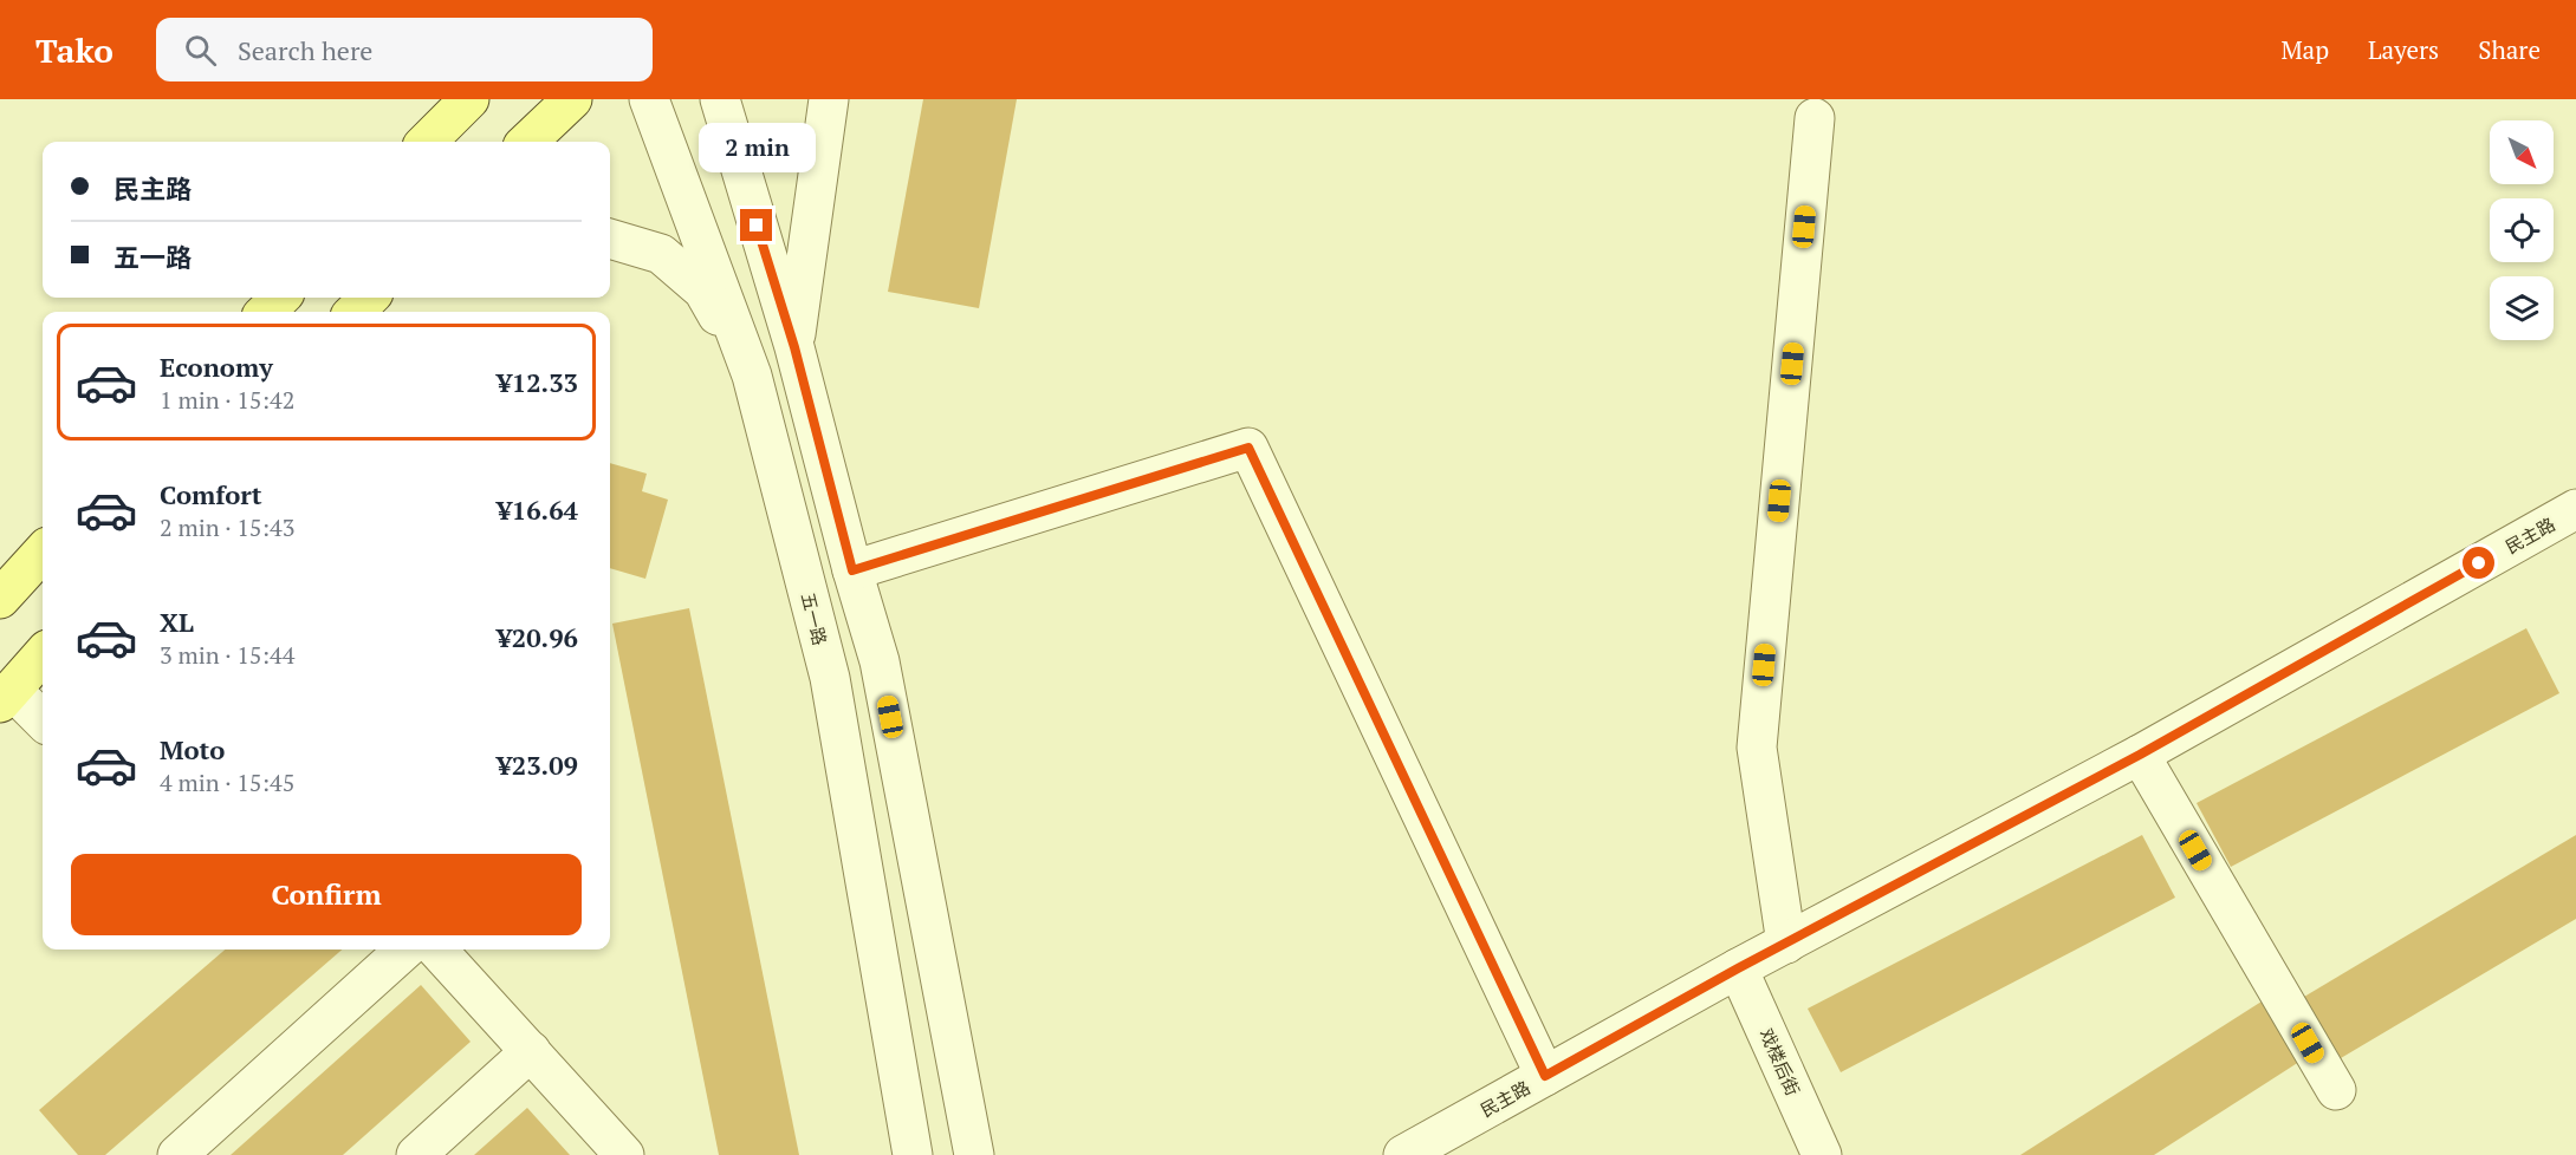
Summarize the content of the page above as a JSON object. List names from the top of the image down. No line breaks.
{"streets":{"street":["民主路","五一路","戏楼后街"]},"crossings":[["民主路","戏楼后街"]],"north":"bottom right","page":{"header":"Tako","search":"Search here","nav":["Map","Layers","Share"],"bubble":"2 min","banner":["民主路","五一路"],"list":[{"name":"Economy","note":"1 min · 15:42","value":"¥12.33"},{"name":"Comfort","note":"2 min · 15:43","value":"¥16.64"},{"name":"XL","note":"3 min · 15:44","value":"¥20.96"},{"name":"Moto","note":"4 min · 15:45","value":"¥23.09"}],"buttons":"Confirm"}}
